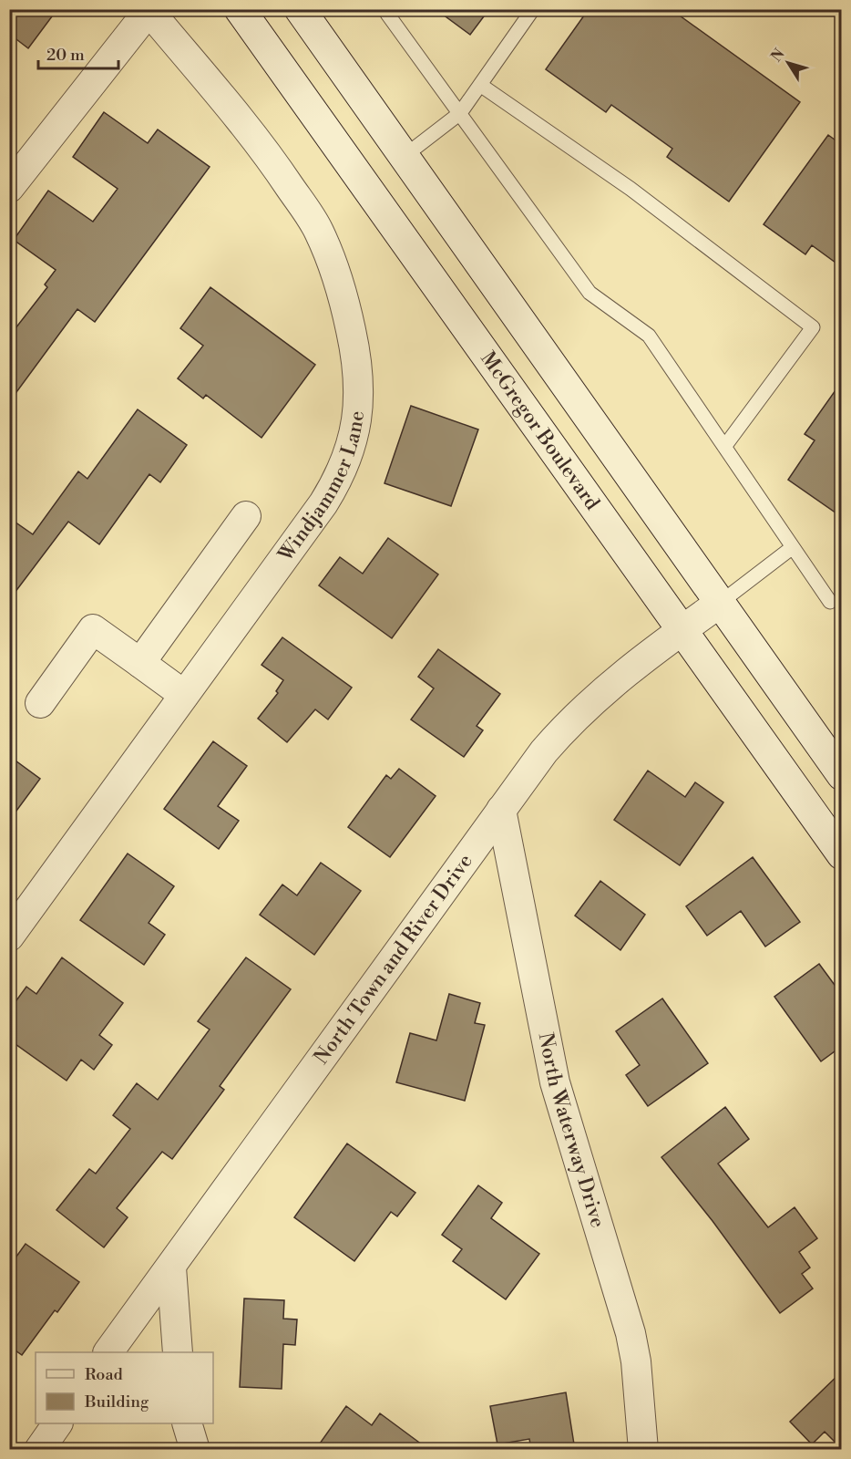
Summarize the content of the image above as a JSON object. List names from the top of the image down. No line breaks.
{"streets":{"main road":["McGregor Boulevard"],"street":["Windjammer Lane","North Town and River Drive","North Waterway Drive"]},"crossings":[["McGregor Boulevard","North Town and River Drive"],["North Town and River Drive","North Waterway Drive"]],"legend":["Road","Building"],"scale_bar":"20 m","north":"top left"}
